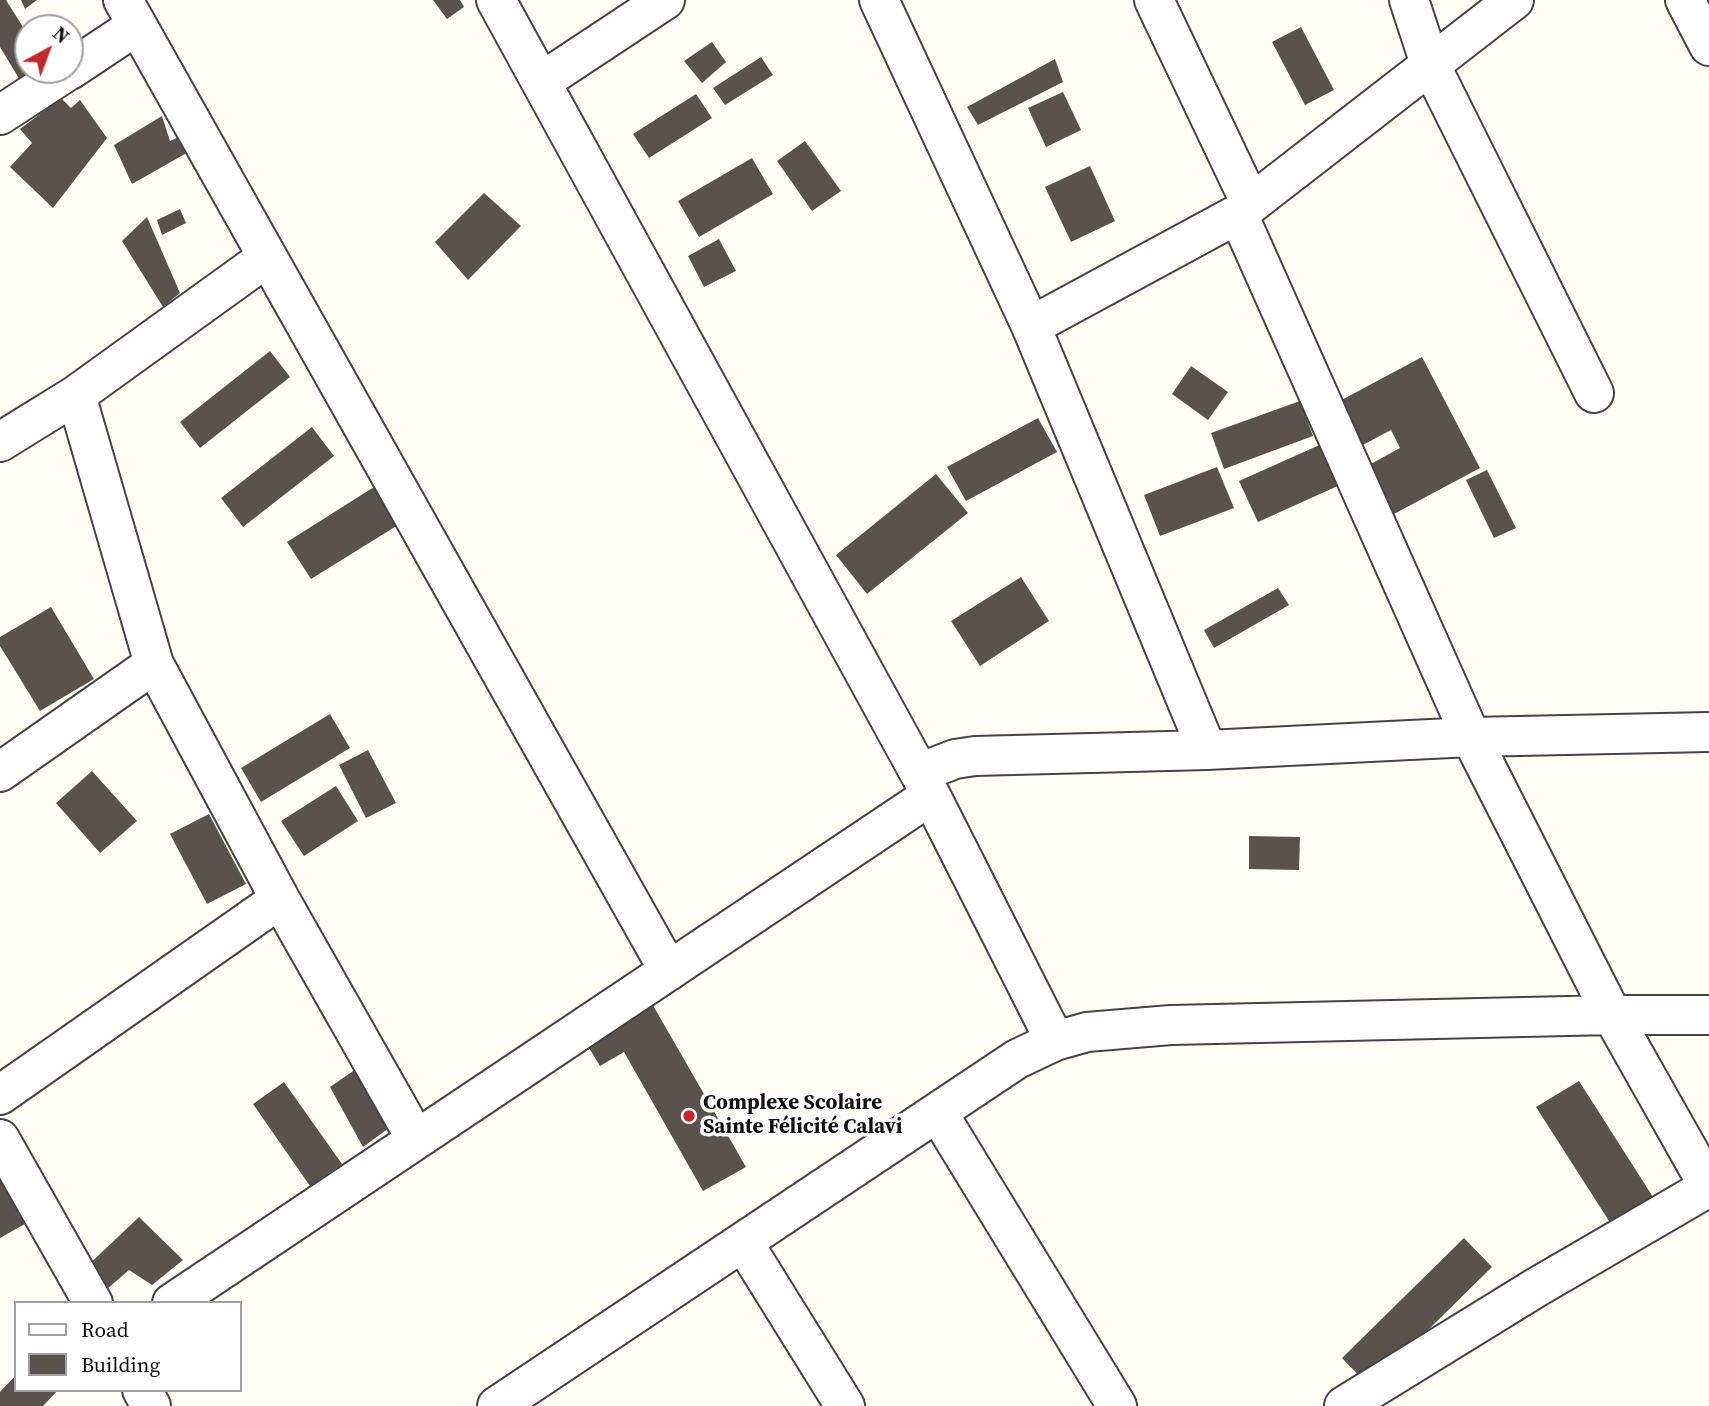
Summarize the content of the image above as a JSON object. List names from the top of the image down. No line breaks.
{"places":["Complexe Scolaire Sainte Félicité Calavi"],"legend":["Road","Building"],"north":"top right"}
